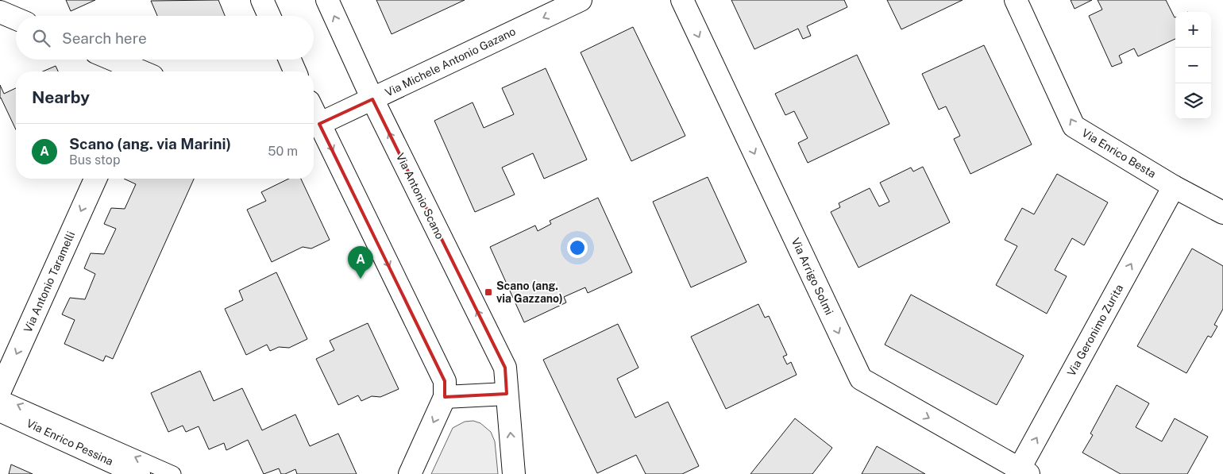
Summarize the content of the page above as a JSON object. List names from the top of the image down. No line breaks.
{"streets":{"street":["Via Michele Antonio Gazano","Via Enrico Besta","Via Antonio Scano","Via Arrigo Solmi","Via Antonio Taramelli","Via Geronimo Zurita","Via Enrico Pessina"]},"crossings":[["Via Michele Antonio Gazano","Via Antonio Scano"],["Via Enrico Besta","Via Geronimo Zurita"],["Via Arrigo Solmi","Via Geronimo Zurita"]],"one_way":["Via Michele Antonio Gazano","Via Enrico Besta","Via Arrigo Solmi","Via Antonio Taramelli","Via Geronimo Zurita"],"places":{"transit":["Scano (ang. via Gazzano)"]},"page":{"map_buttons":["+","−"],"search":"Search here","heading":"Nearby","list":[{"mark":"A","name":"Scano (ang. via Marini)","note":"Bus stop","value":"50 m"}],"pins":"A"}}
